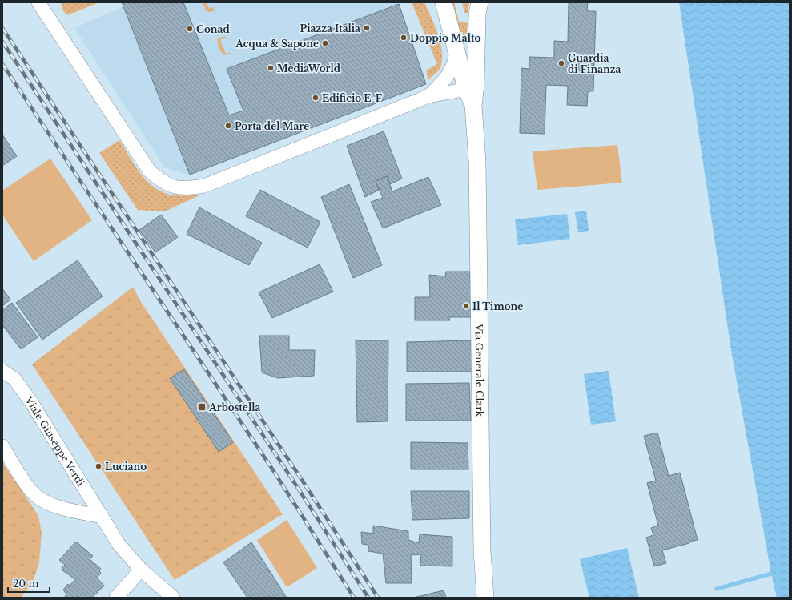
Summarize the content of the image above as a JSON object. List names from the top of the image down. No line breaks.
{"streets":{"main road":["Via Generale Clark"],"street":["Viale Giuseppe Verdi"]},"places":{"other":["Piazza Italia","Conad","Doppio Malto","Acqua & Sapone","Guardia di Finanza","MediaWorld","Edificio E-F","Porta del Mare","Il Timone","Luciano"],"transit":["Arbostella"]},"scale_bar":"20 m"}
